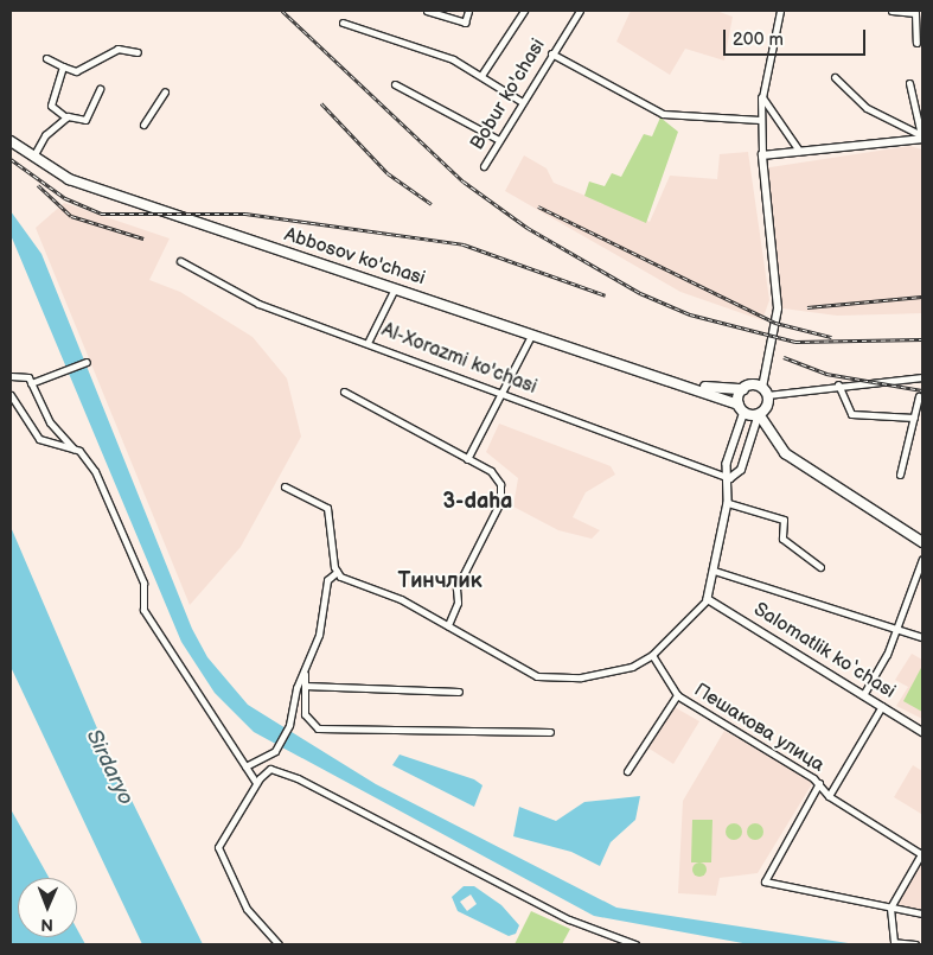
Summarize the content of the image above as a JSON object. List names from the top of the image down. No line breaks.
{"streets":{"main road":["Abbosov ko'chasi"],"street":["Bobur ko'chasi","Al-Xorazmi ko'chasi","Salomatlik ko‘chasi","Пешакова улица"]},"districts":["3-daha","Тинчлик"],"water":["Sirdaryo"],"scale_bar":"200 m","north":"bottom"}
